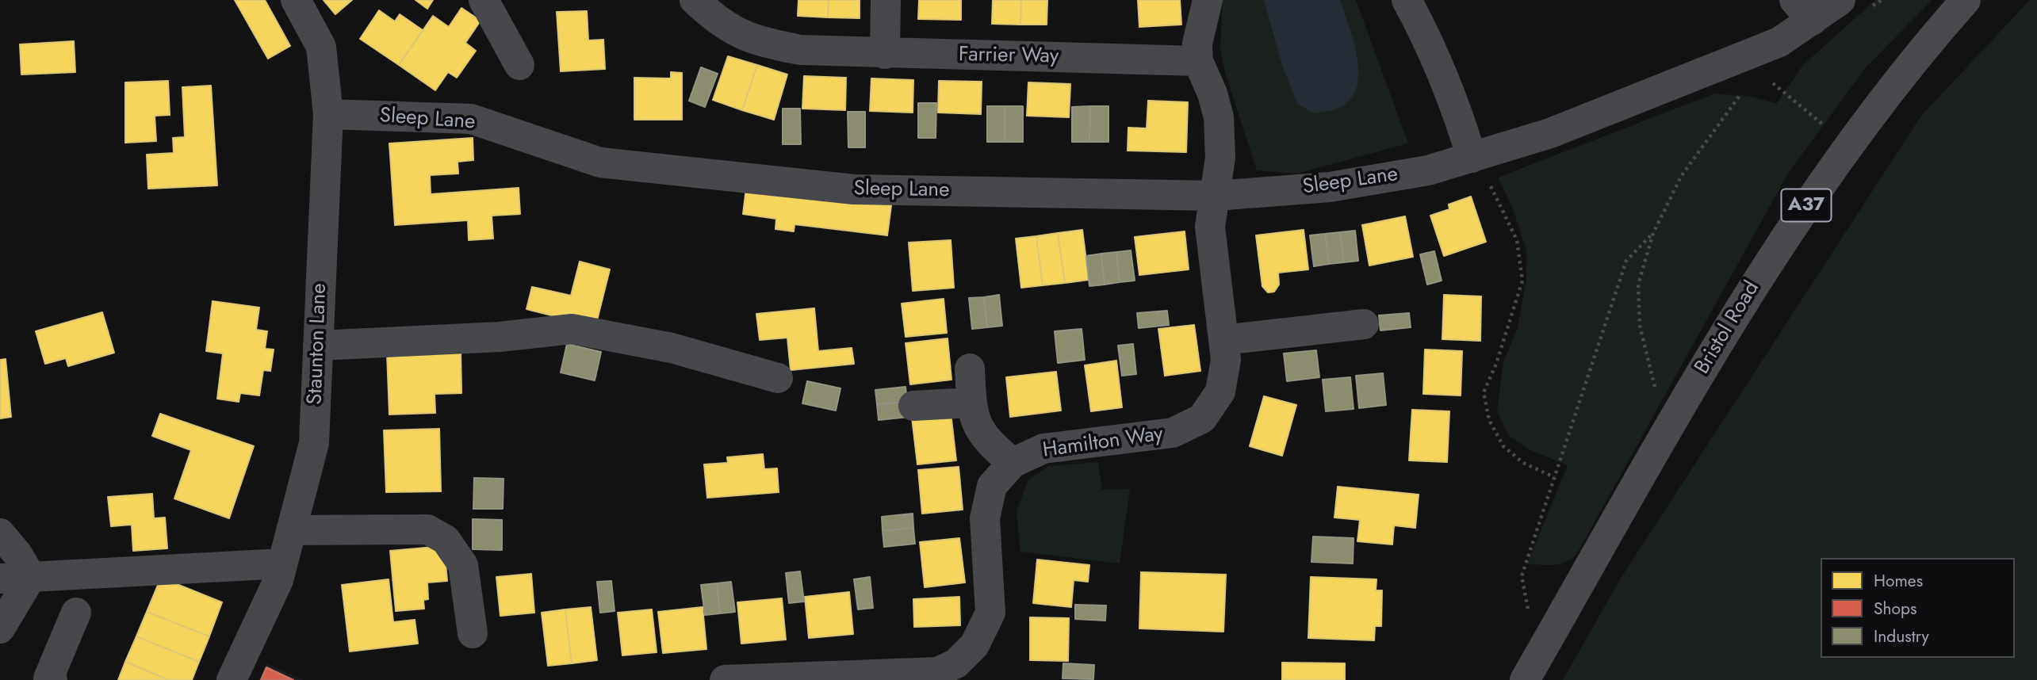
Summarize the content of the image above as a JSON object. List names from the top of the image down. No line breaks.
{"streets":{"highway":["A37","Bristol Road"],"street":["Farrier Way","Sleep Lane","Staunton Lane","Hamilton Way"]},"crossings":[["Sleep Lane","Staunton Lane"],["Sleep Lane","Hamilton Way"]],"legend":["Homes","Shops","Industry"]}
